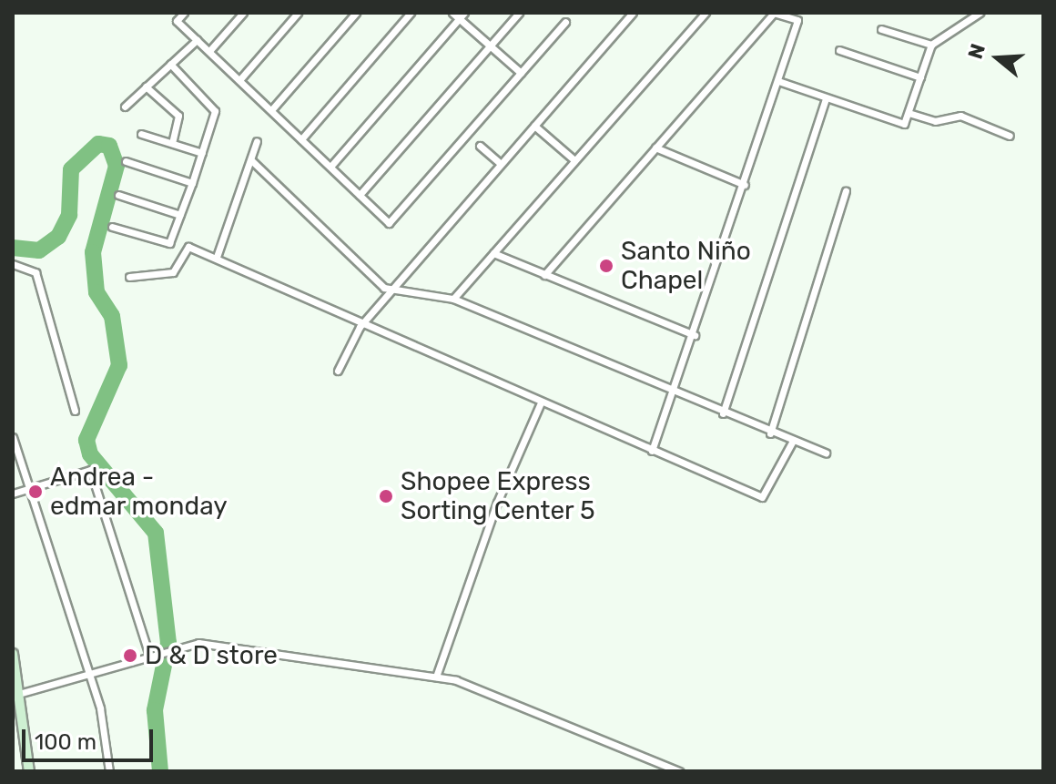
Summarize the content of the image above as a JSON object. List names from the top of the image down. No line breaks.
{"places":["Santo Niño Chapel","Andrea - edmar monday","Shopee Express Sorting Center 5","D & D store"],"scale_bar":"100 m","north":"left"}
